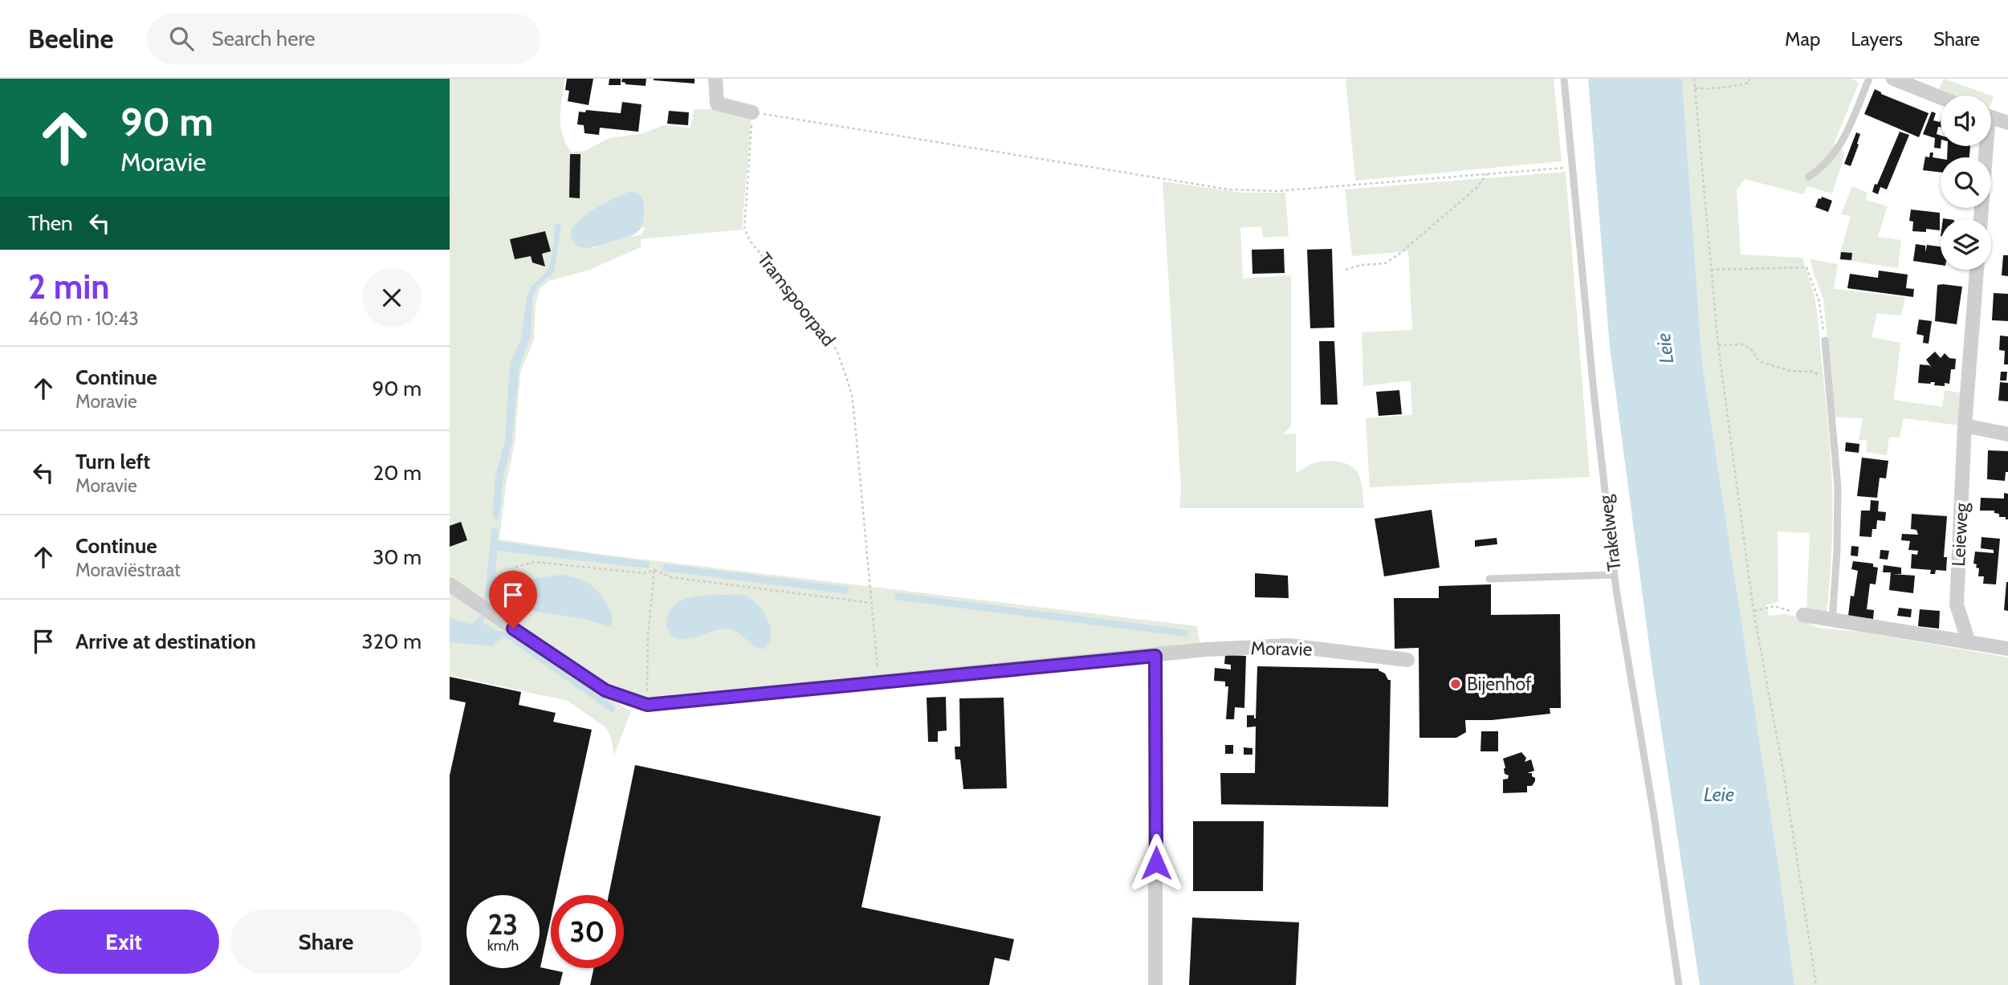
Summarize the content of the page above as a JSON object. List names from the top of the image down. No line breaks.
{"streets":{"street":["Leieweg","Moravie"],"lane":["Trakelweg"],"path":["Tramspoorpad"]},"crossings":[["Tramspoorpad","Moravie"]],"water":["Leie"],"places":["Bijenhof"],"page":{"header":"Beeline","search":"Search here","nav":["Map","Layers","Share"],"turn":["90 m","Moravie"],"then":"Then","heading":["2 min","460 m · 10:43"],"list":[{"name":"Continue","note":"Moravie","value":"90 m"},{"name":"Turn left","note":"Moravie","value":"20 m"},{"name":"Continue","note":"Moraviëstraat","value":"30 m"},{"name":"Arrive at destination","value":"320 m"}],"speed":"23 km/h","limit":"30","buttons":["Exit","Share"]}}
